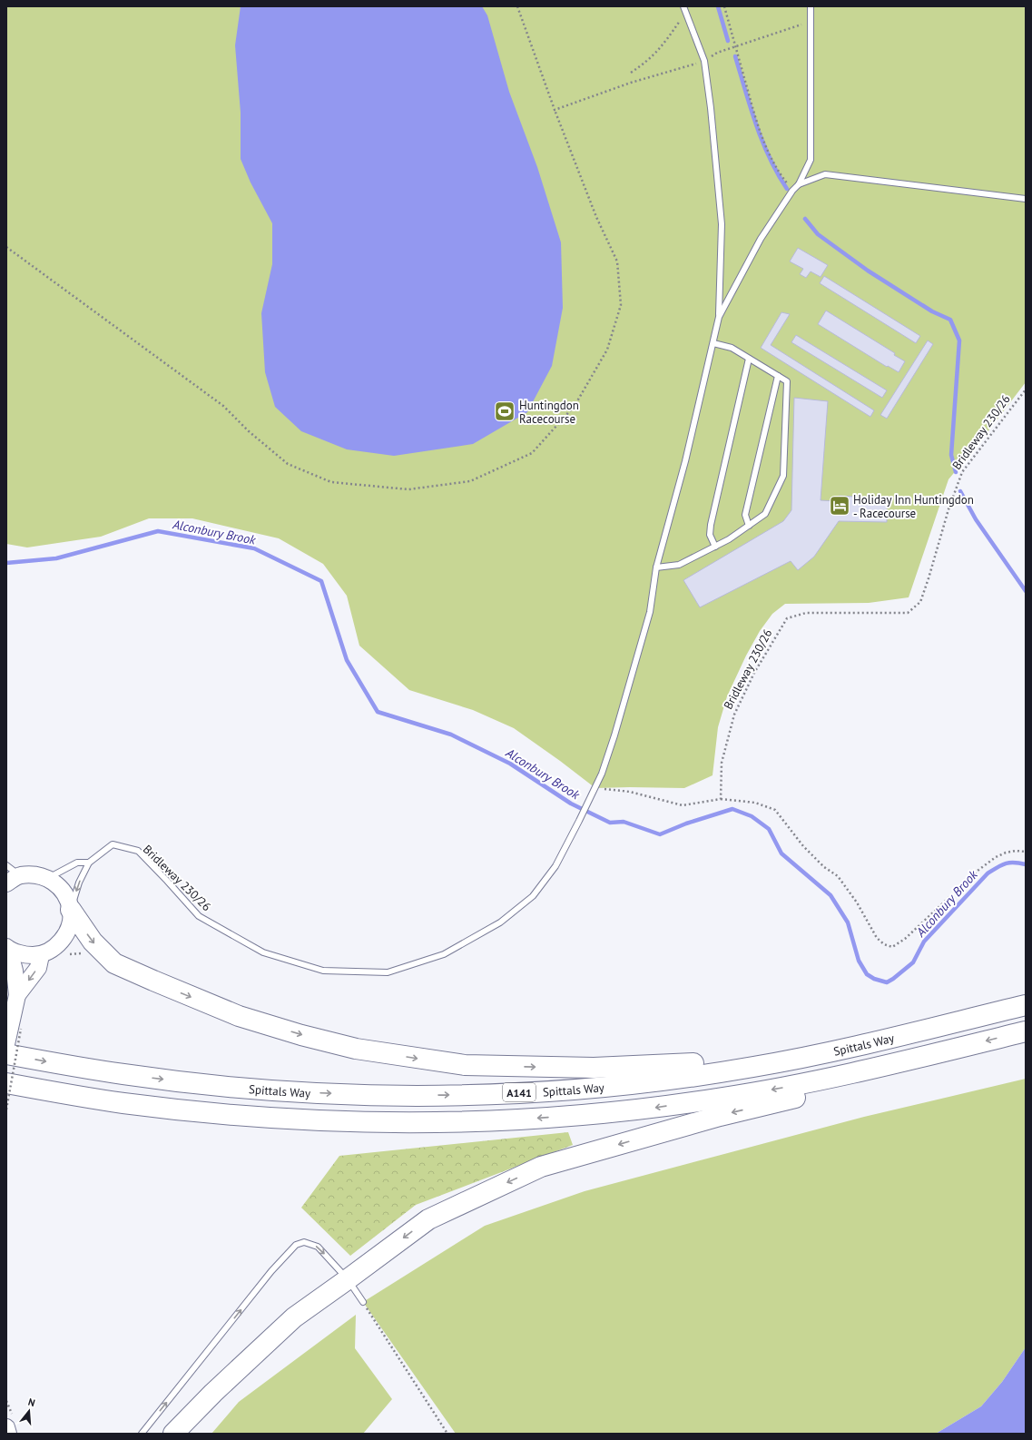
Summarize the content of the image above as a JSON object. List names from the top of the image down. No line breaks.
{"streets":{"highway":["Spittals Way","A141"],"lane":["Bridleway 230/26"]},"water":["Alconbury Brook"],"places":{"sports":["Huntingdon Racecourse"],"hotel":["Holiday Inn Huntingdon - Racecourse"]},"north":"top"}
